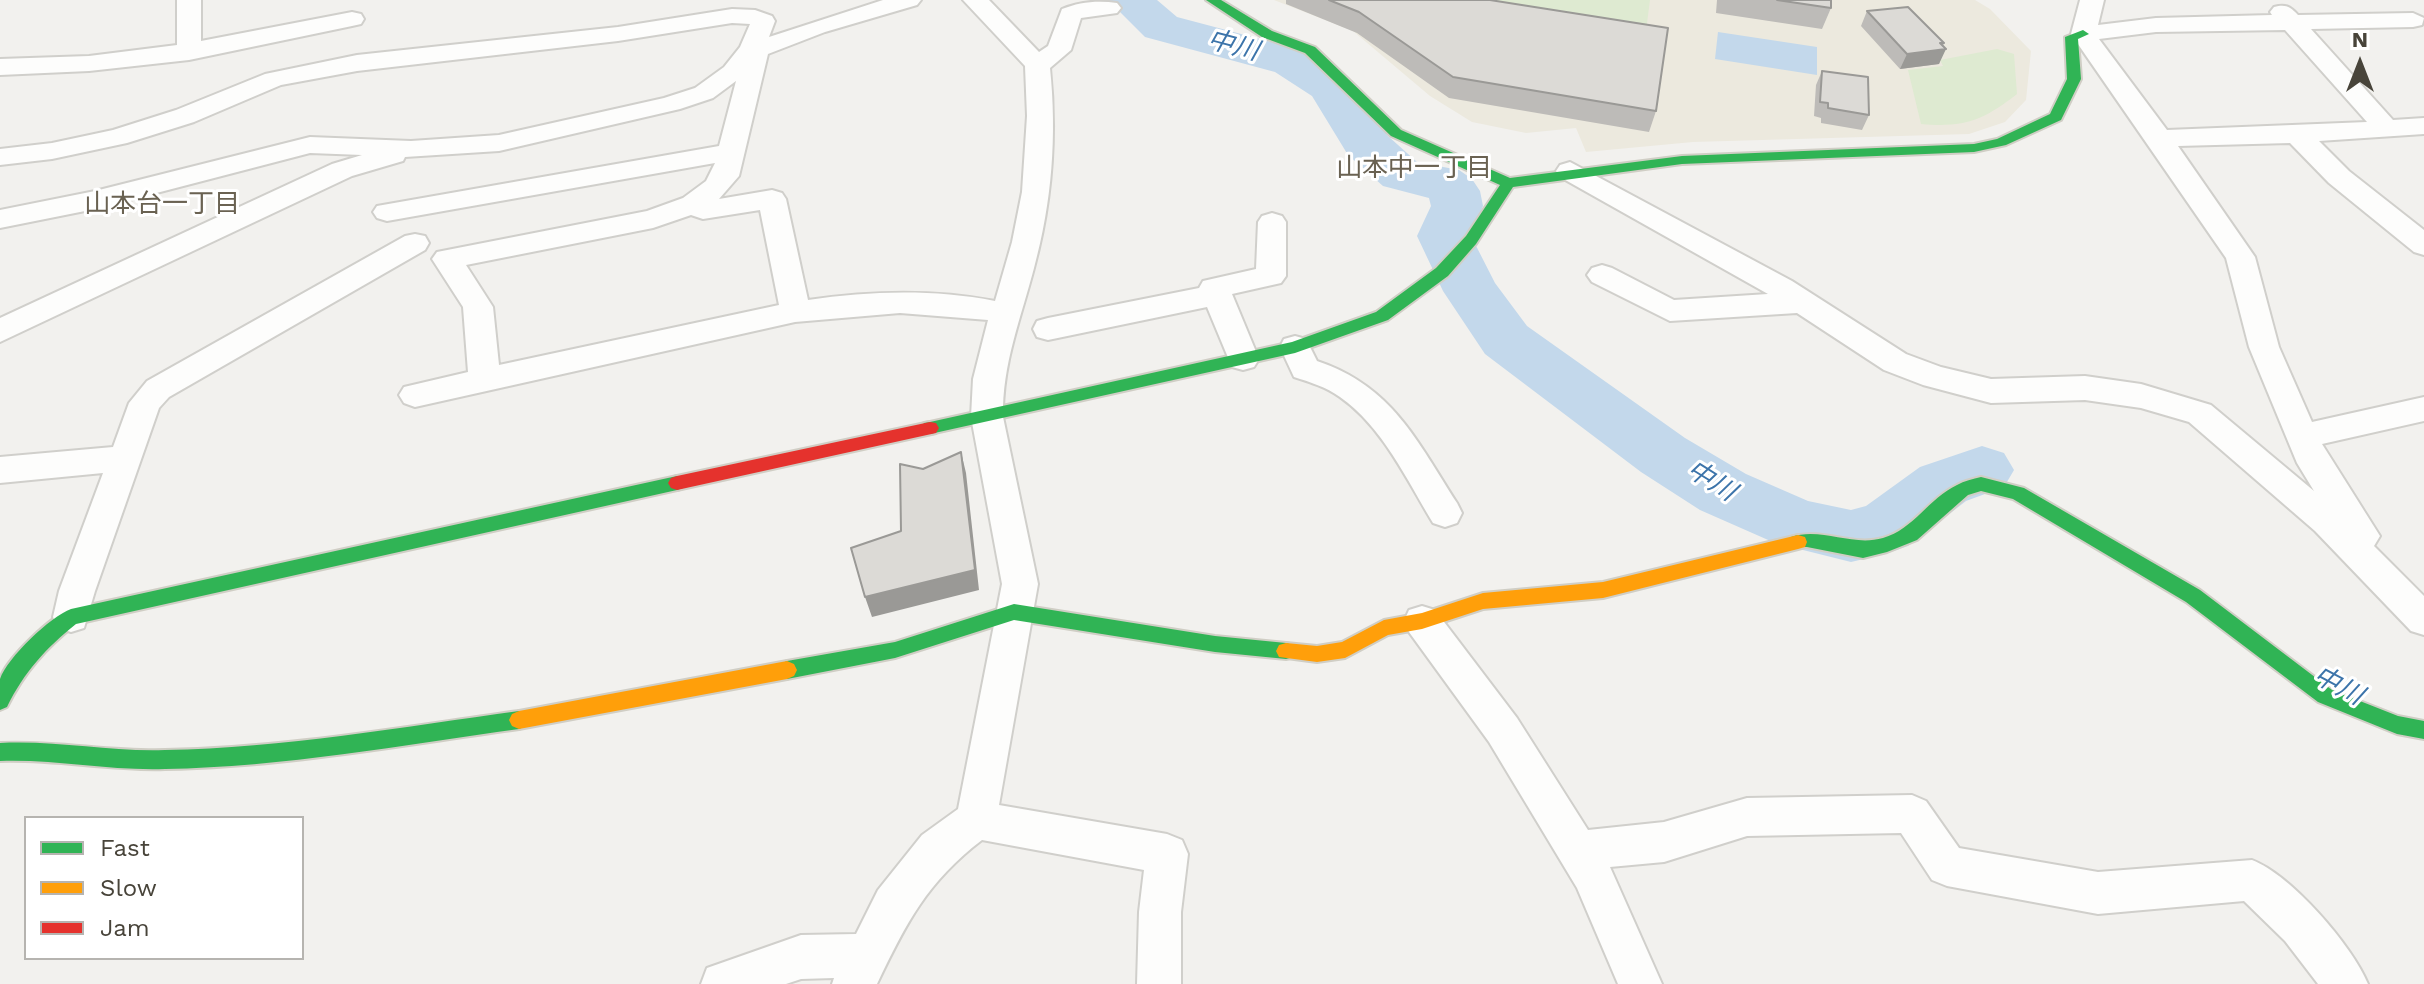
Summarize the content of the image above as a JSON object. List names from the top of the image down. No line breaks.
{"districts":["山本中一丁目","山本台一丁目"],"water":["中川"],"legend":["Fast","Slow","Jam"],"north":"top"}
